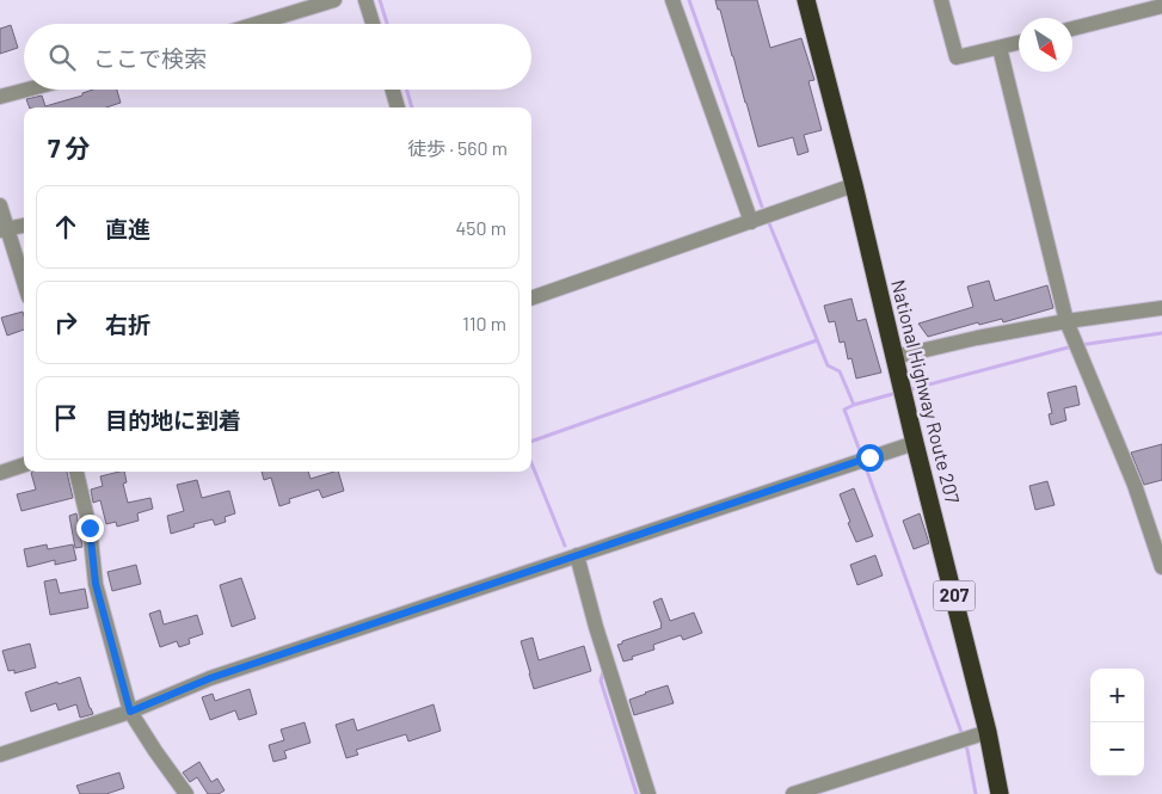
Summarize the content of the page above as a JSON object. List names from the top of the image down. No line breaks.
{"streets":{"highway":["National Highway Route 207","207"]},"north":"bottom right","page":{"search":"ここで検索","heading":["7 分","徒歩 · 560 m"],"list":[["直進","450 m"],["右折","110 m"],"目的地に到着"],"map_buttons":["+","−"]}}
